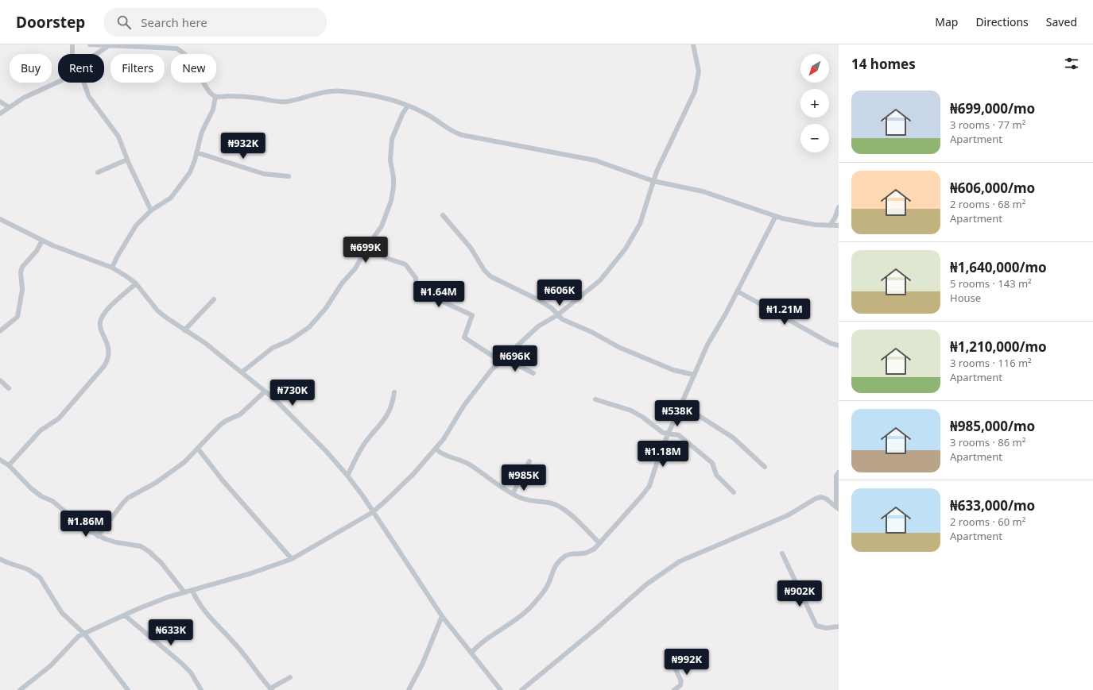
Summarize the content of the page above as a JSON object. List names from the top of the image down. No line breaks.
{"north":"bottom left","page":{"header":"Doorstep","search":"Search here","nav":["Map","Directions","Saved"],"heading":"14 homes","map_buttons":["+","−"],"chip":["Buy","Rent","Filters","New"],"list":[{"name":"₦699,000/mo","note":"3 rooms · 77 m² · Apartment"},{"name":"₦606,000/mo","note":"2 rooms · 68 m² · Apartment"},{"name":"₦1,640,000/mo","note":"5 rooms · 143 m² · House"},{"name":"₦1,210,000/mo","note":"3 rooms · 116 m² · Apartment"},{"name":"₦985,000/mo","note":"3 rooms · 86 m² · Apartment"},{"name":"₦633,000/mo","note":"2 rooms · 60 m² · Apartment"}],"price":["₦932K","₦699K","₦606K","₦1.64M","₦1.21M","₦696K","₦730K","₦538K","₦1.18M","₦985K","₦1.86M","₦902K","₦633K","₦992K"]}}
